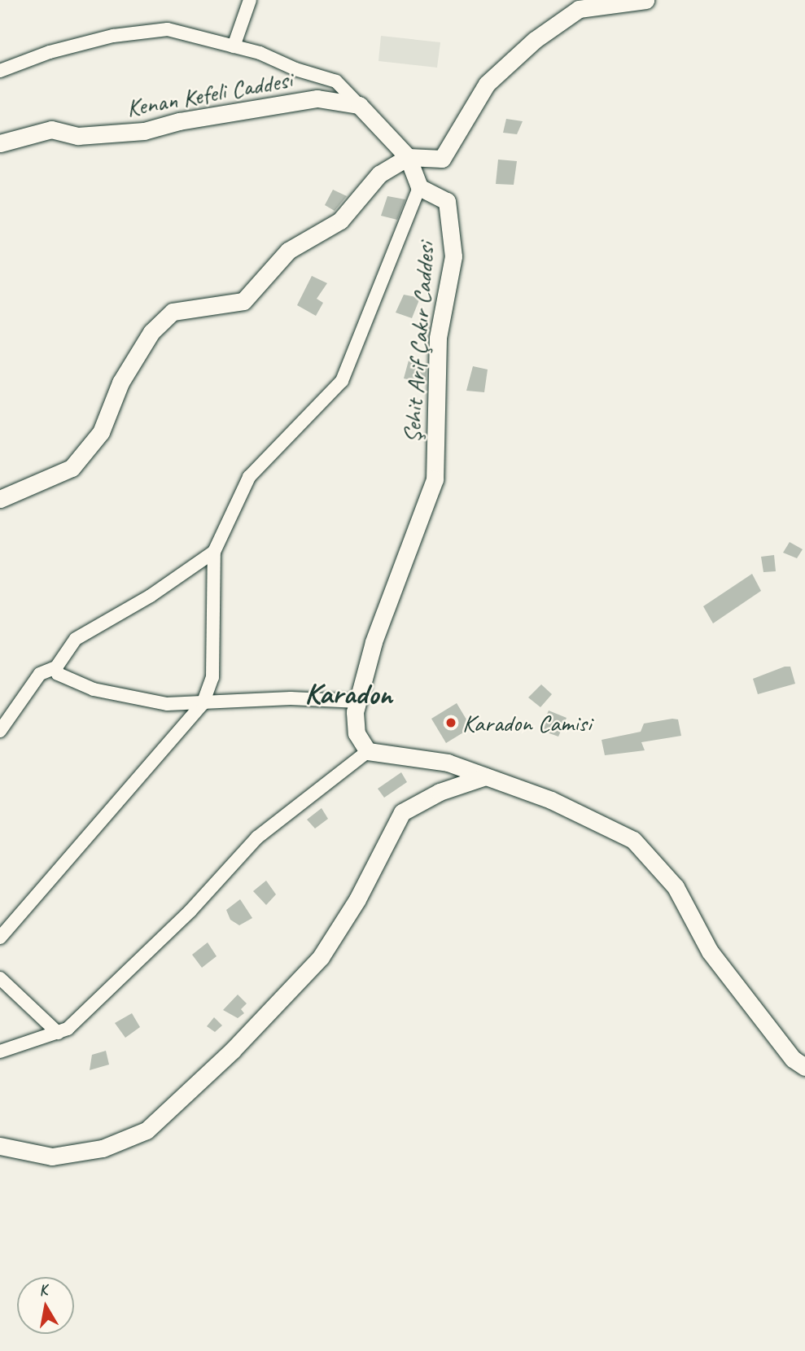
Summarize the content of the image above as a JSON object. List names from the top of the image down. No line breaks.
{"streets":{"street":["Kenan Kefeli Caddesi","Şehit Arif Çakır Caddesi"]},"districts":["Karadon"],"places":["Karadon Camisi"],"north":"top"}
